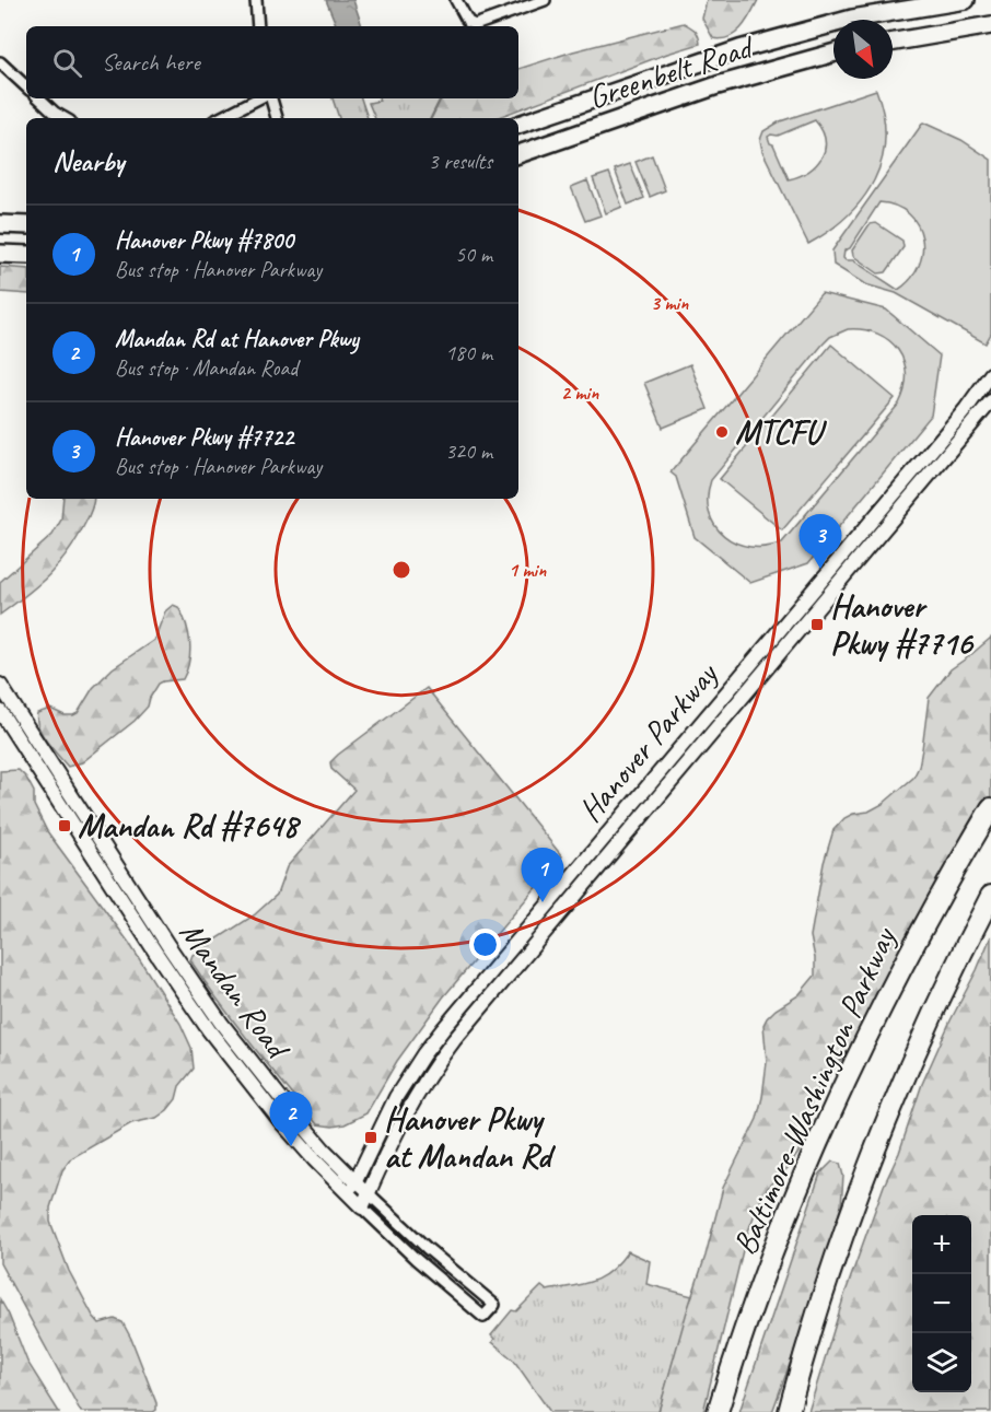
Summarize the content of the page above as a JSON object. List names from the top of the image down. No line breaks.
{"streets":{"highway":["Baltimore-Washington Parkway"],"main road":["Greenbelt Road"],"street":["Hanover Parkway","Mandan Road"]},"crossings":[["Hanover Parkway","Mandan Road"]],"places":{"other":["MTCFU"],"transit":["Hanover Pkwy #7716","Mandan Rd #7648","Hanover Pkwy at Mandan Rd"]},"north":"bottom right","page":{"search":"Search here","heading":["Nearby","3 results"],"list":[{"mark":"1","name":"Hanover Pkwy #7800","note":"Bus stop · Hanover Parkway","value":"50 m"},{"mark":"2","name":"Mandan Rd at Hanover Pkwy","note":"Bus stop · Mandan Road","value":"180 m"},{"mark":"3","name":"Hanover Pkwy #7722","note":"Bus stop · Hanover Parkway","value":"320 m"}],"pins":["3","1","2"],"map_buttons":["+","−"]},"rings":["3 min","2 min","1 min"]}
